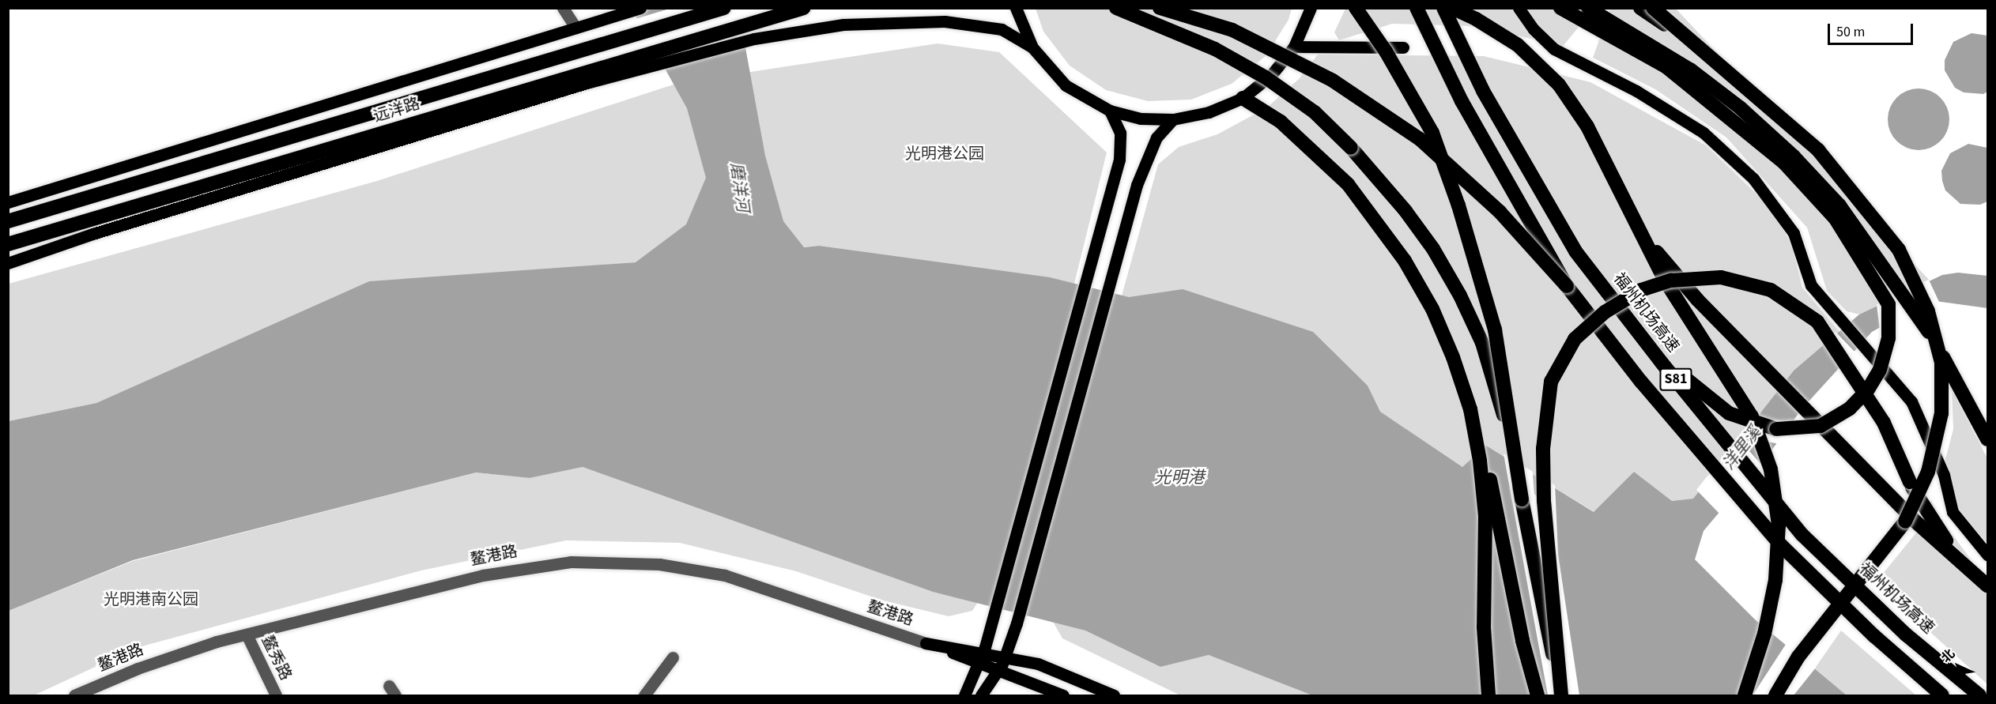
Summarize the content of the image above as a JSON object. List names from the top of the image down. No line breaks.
{"streets":{"highway":["远洋路","福州机场高速","S81"],"main road":["鳌港路"],"street":["鳌秀路"]},"crossings":[["鳌港路","鳌秀路"]],"water":["磨洋河","洋里溪","光明港"],"parks":["光明港公园","光明港南公园"],"scale_bar":"50 m","north":"top left"}
